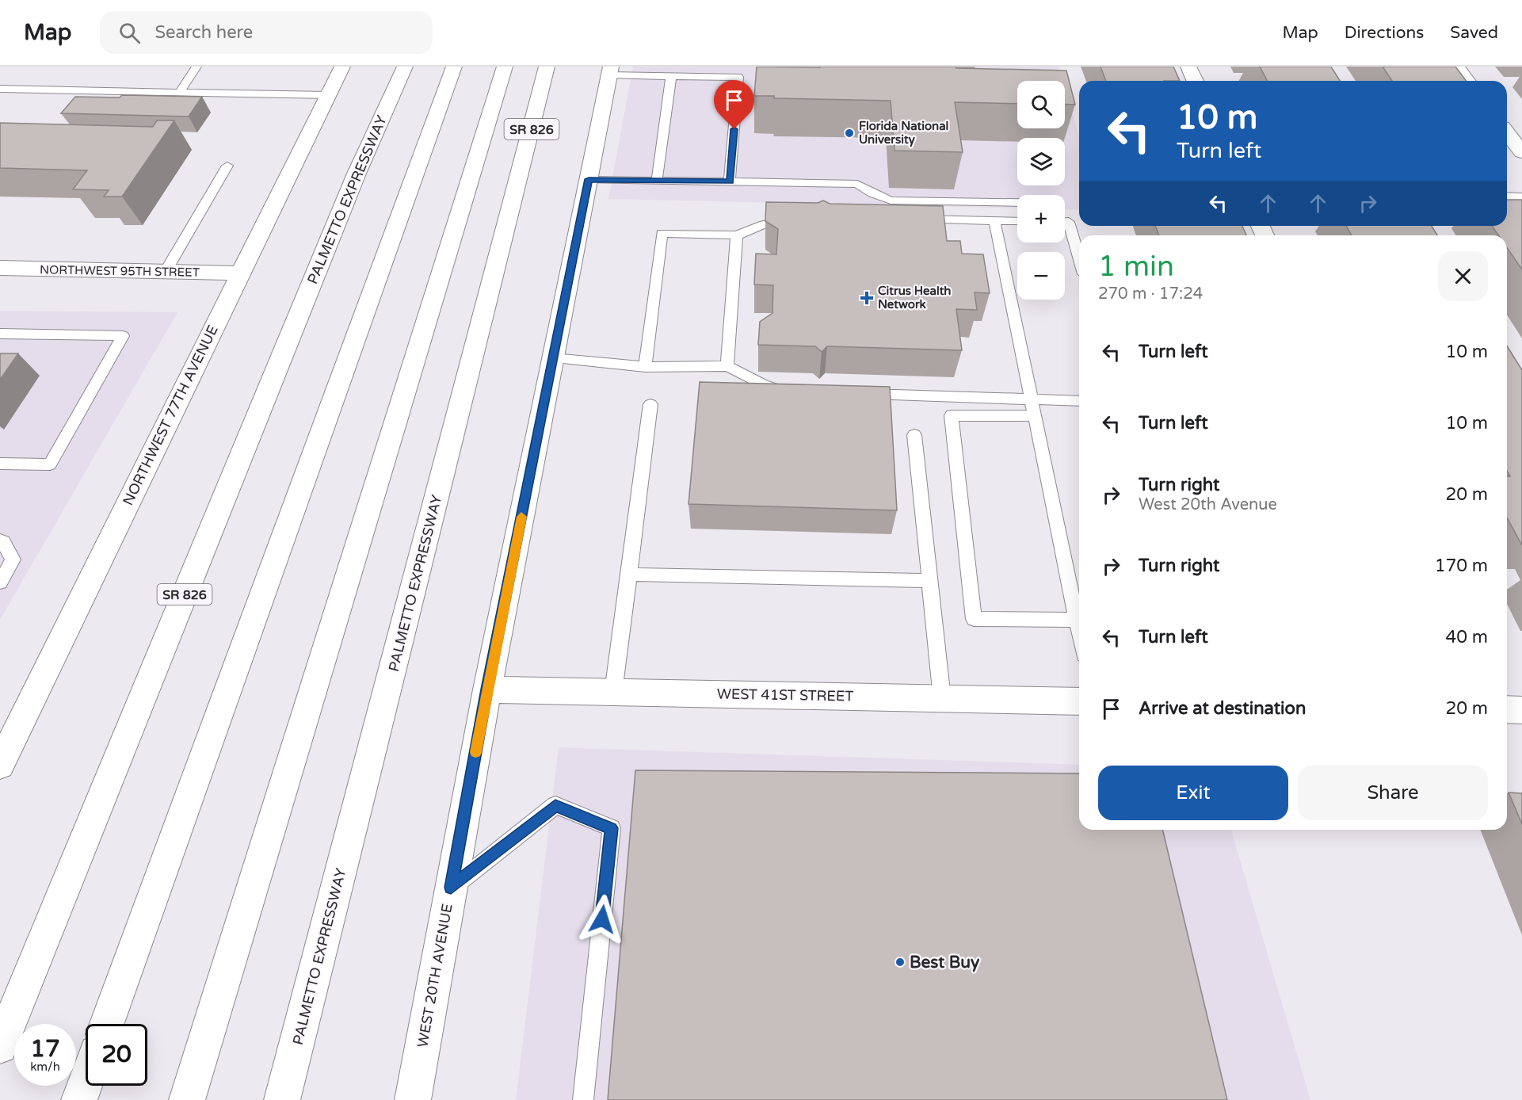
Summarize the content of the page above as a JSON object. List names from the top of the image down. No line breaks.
{"streets":{"main road":["SR 826","PALMETTO EXPRESSWAY","NORTHWEST 95TH STREET","NORTHWEST 77TH AVENUE","WEST 41ST STREET","WEST 20TH AVENUE"]},"crossings":[["NORTHWEST 95TH STREET","NORTHWEST 77TH AVENUE"],["WEST 41ST STREET","WEST 20TH AVENUE"]],"places":{"other":["Florida National University","Best Buy"],"health":["Citrus Health Network"]},"page":{"header":"Map","search":"Search here","nav":["Map","Directions","Saved"],"map_buttons":["+","−"],"turn":["10 m","Turn left"],"heading":["1 min","270 m · 17:24"],"list":[{"name":"Turn left","value":"10 m"},{"name":"Turn left","value":"10 m"},{"name":"Turn right","note":"West 20th Avenue","value":"20 m"},{"name":"Turn right","value":"170 m"},{"name":"Turn left","value":"40 m"},{"name":"Arrive at destination","value":"20 m"}],"buttons":["Exit","Share"],"speed":"17 km/h","limit":"20"}}
